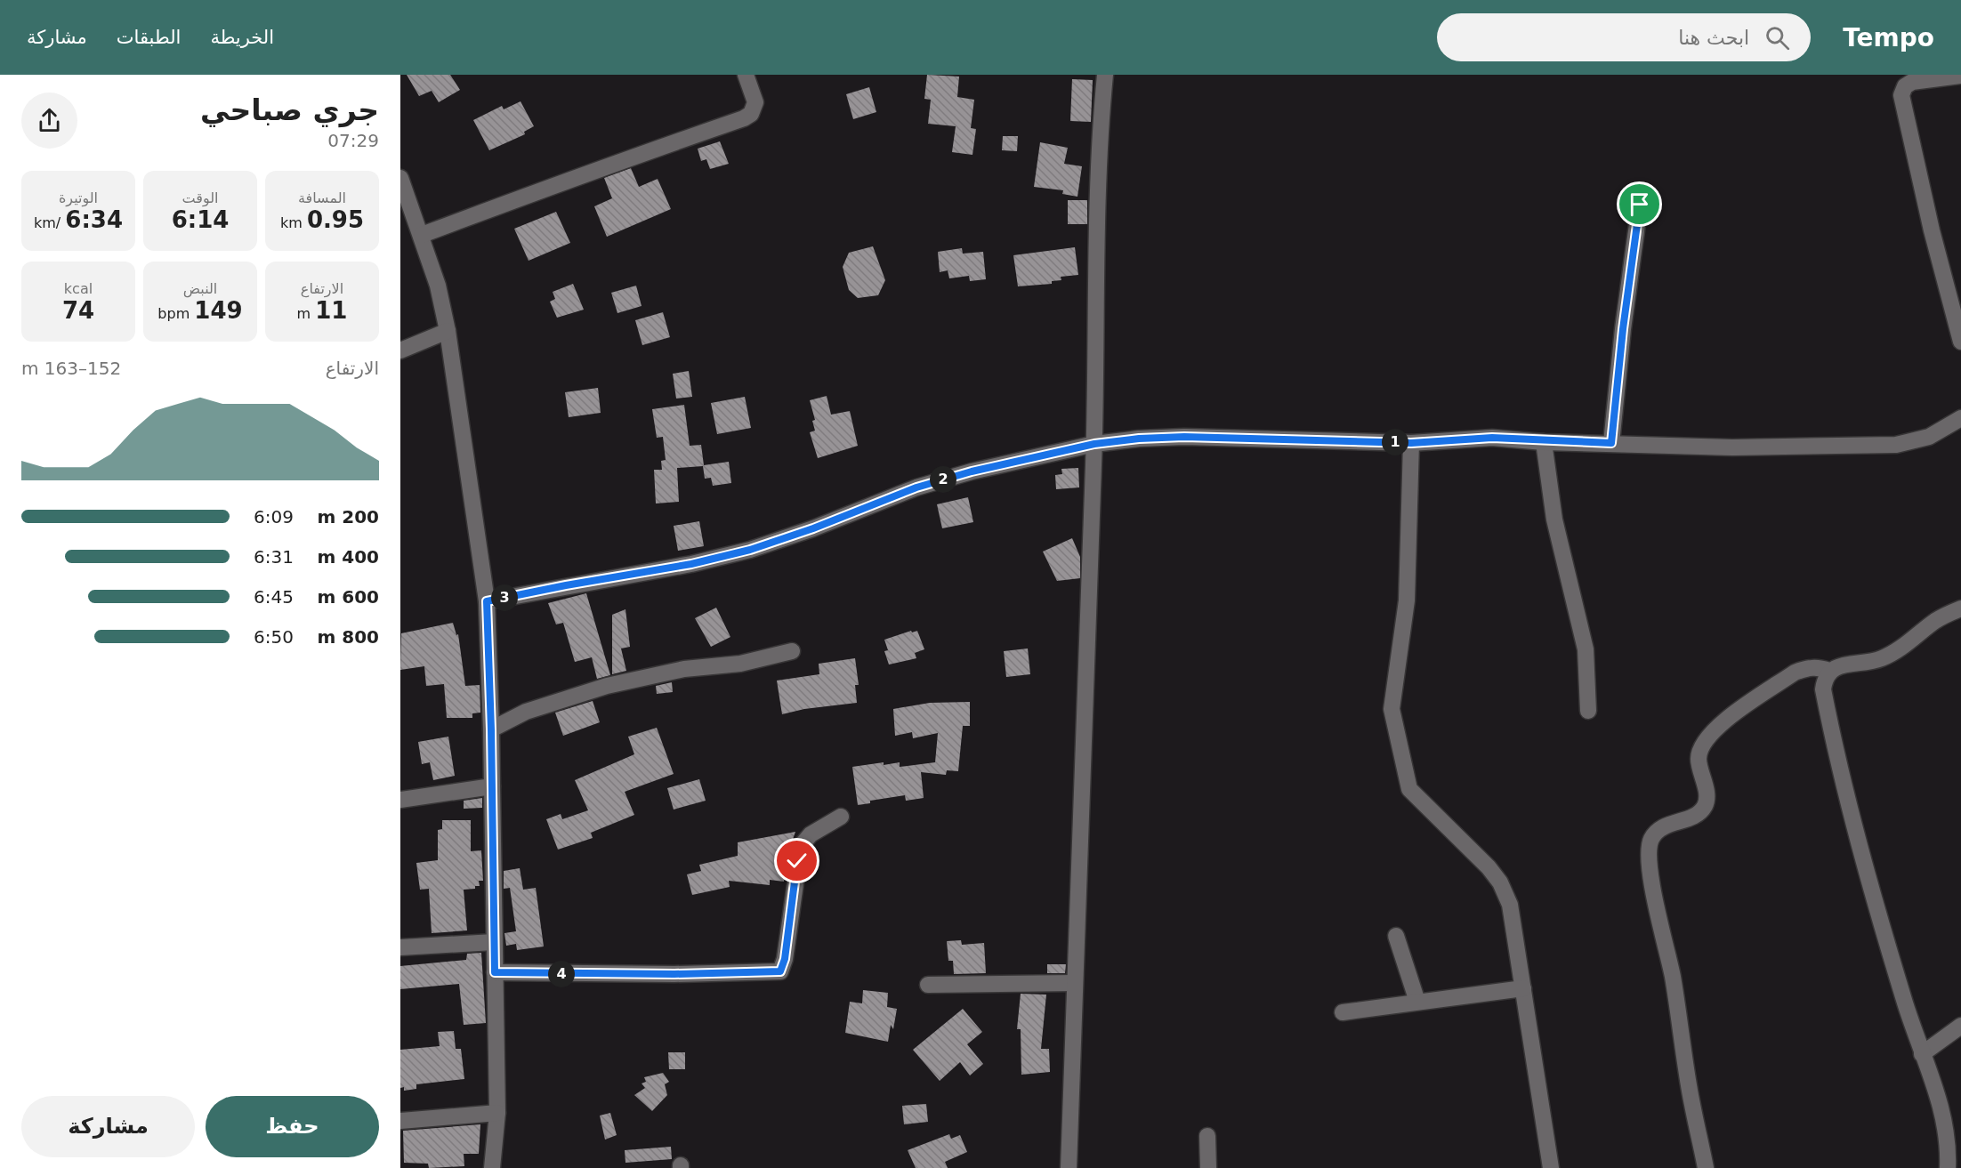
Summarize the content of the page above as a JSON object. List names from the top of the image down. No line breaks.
{"page":{"header":"Tempo","search":"ابحث هنا","nav":["الخريطة","الطبقات","مشاركة"],"heading":["جري صباحي","07:29"],"stats":[["المسافة","0.95 km"],["الوقت","6:14"],["الوتيرة","6:34 /km"],["الارتفاع","11 m"],["النبض","149 bpm"],["kcal","74"]],"chart":["الارتفاع","152–163 m"],"pins":["1","2","3","4"],"list":[{"name":"200 m","note":"6:09"},{"name":"400 m","note":"6:31"},{"name":"600 m","note":"6:45"},{"name":"800 m","note":"6:50"}],"buttons":["حفظ","مشاركة"]}}
